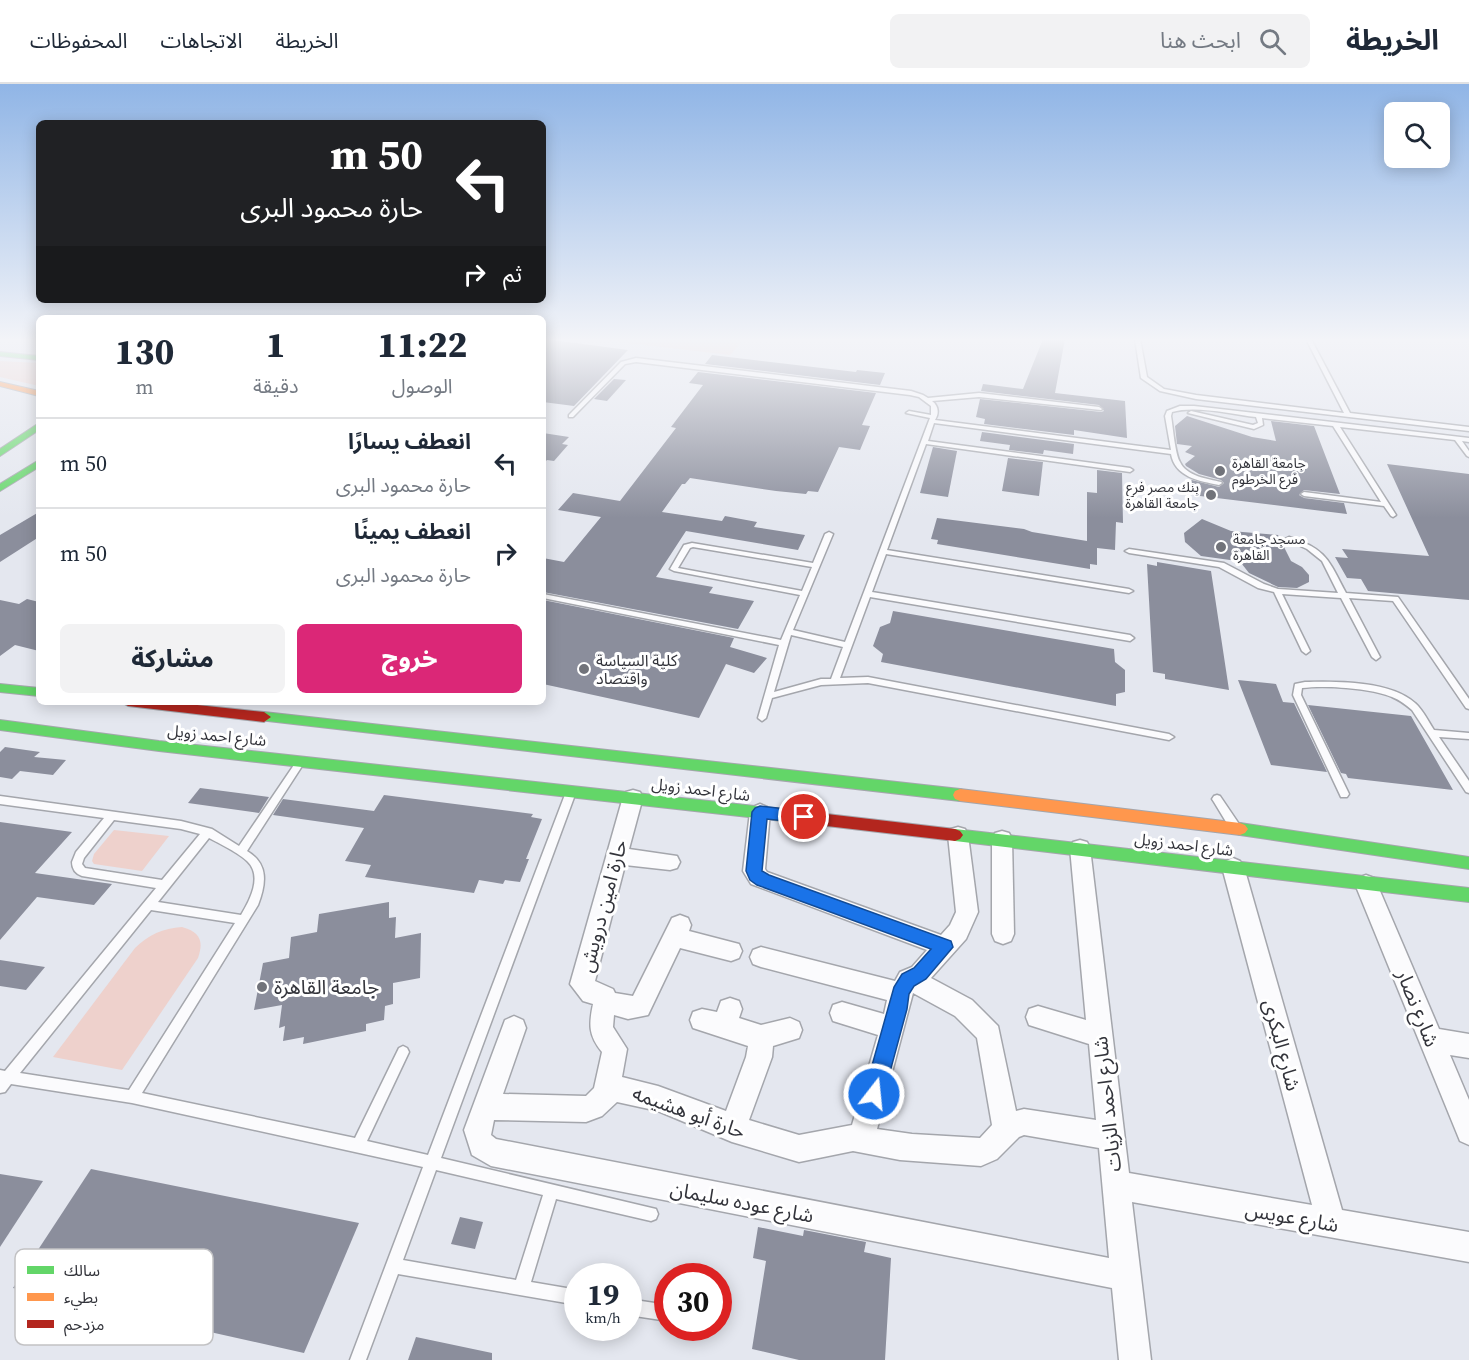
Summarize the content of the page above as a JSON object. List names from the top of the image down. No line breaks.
{"streets":{"main road":["شارع احمد زويل"],"street":["حارة امين درويش","شارع نصار","شارع البكرى","شارع احمد الزيات","حارة أبو هشيمه","شارع عوده سليمان","شارع عويس"]},"crossings":[["شارع احمد زويل","حارة امين درويش"],["شارع احمد زويل","شارع نصار"],["شارع احمد زويل","شارع البكرى"],["شارع احمد زويل","شارع احمد الزيات"],["شارع البكرى","شارع عويس"],["شارع احمد الزيات","شارع عوده سليمان"],["شارع احمد الزيات","شارع عويس"]],"places":["جامعة القاهرة فرع الخرطوم","بنك مصر فرع جامعة القاهرة","مسجد جامعة القاهرة","كلية السياسة واقتصاد","جامعة القاهرة"],"legend":["سالك","بطيء","مزدحم"],"page":{"header":"الخريطة","search":"ابحث هنا","nav":["الخريطة","الاتجاهات","المحفوظات"],"turn":["50 m","حارة محمود البرى"],"then":"ثم","eta":["11:22","الوصول","1","دقيقة","130","m"],"list":[{"name":"انعطف يسارًا","note":"حارة محمود البرى","value":"50 m"},{"name":"انعطف يمينًا","note":"حارة محمود البرى","value":"50 m"}],"buttons":["خروج","مشاركة"],"speed":"19 km/h","limit":"30"}}
